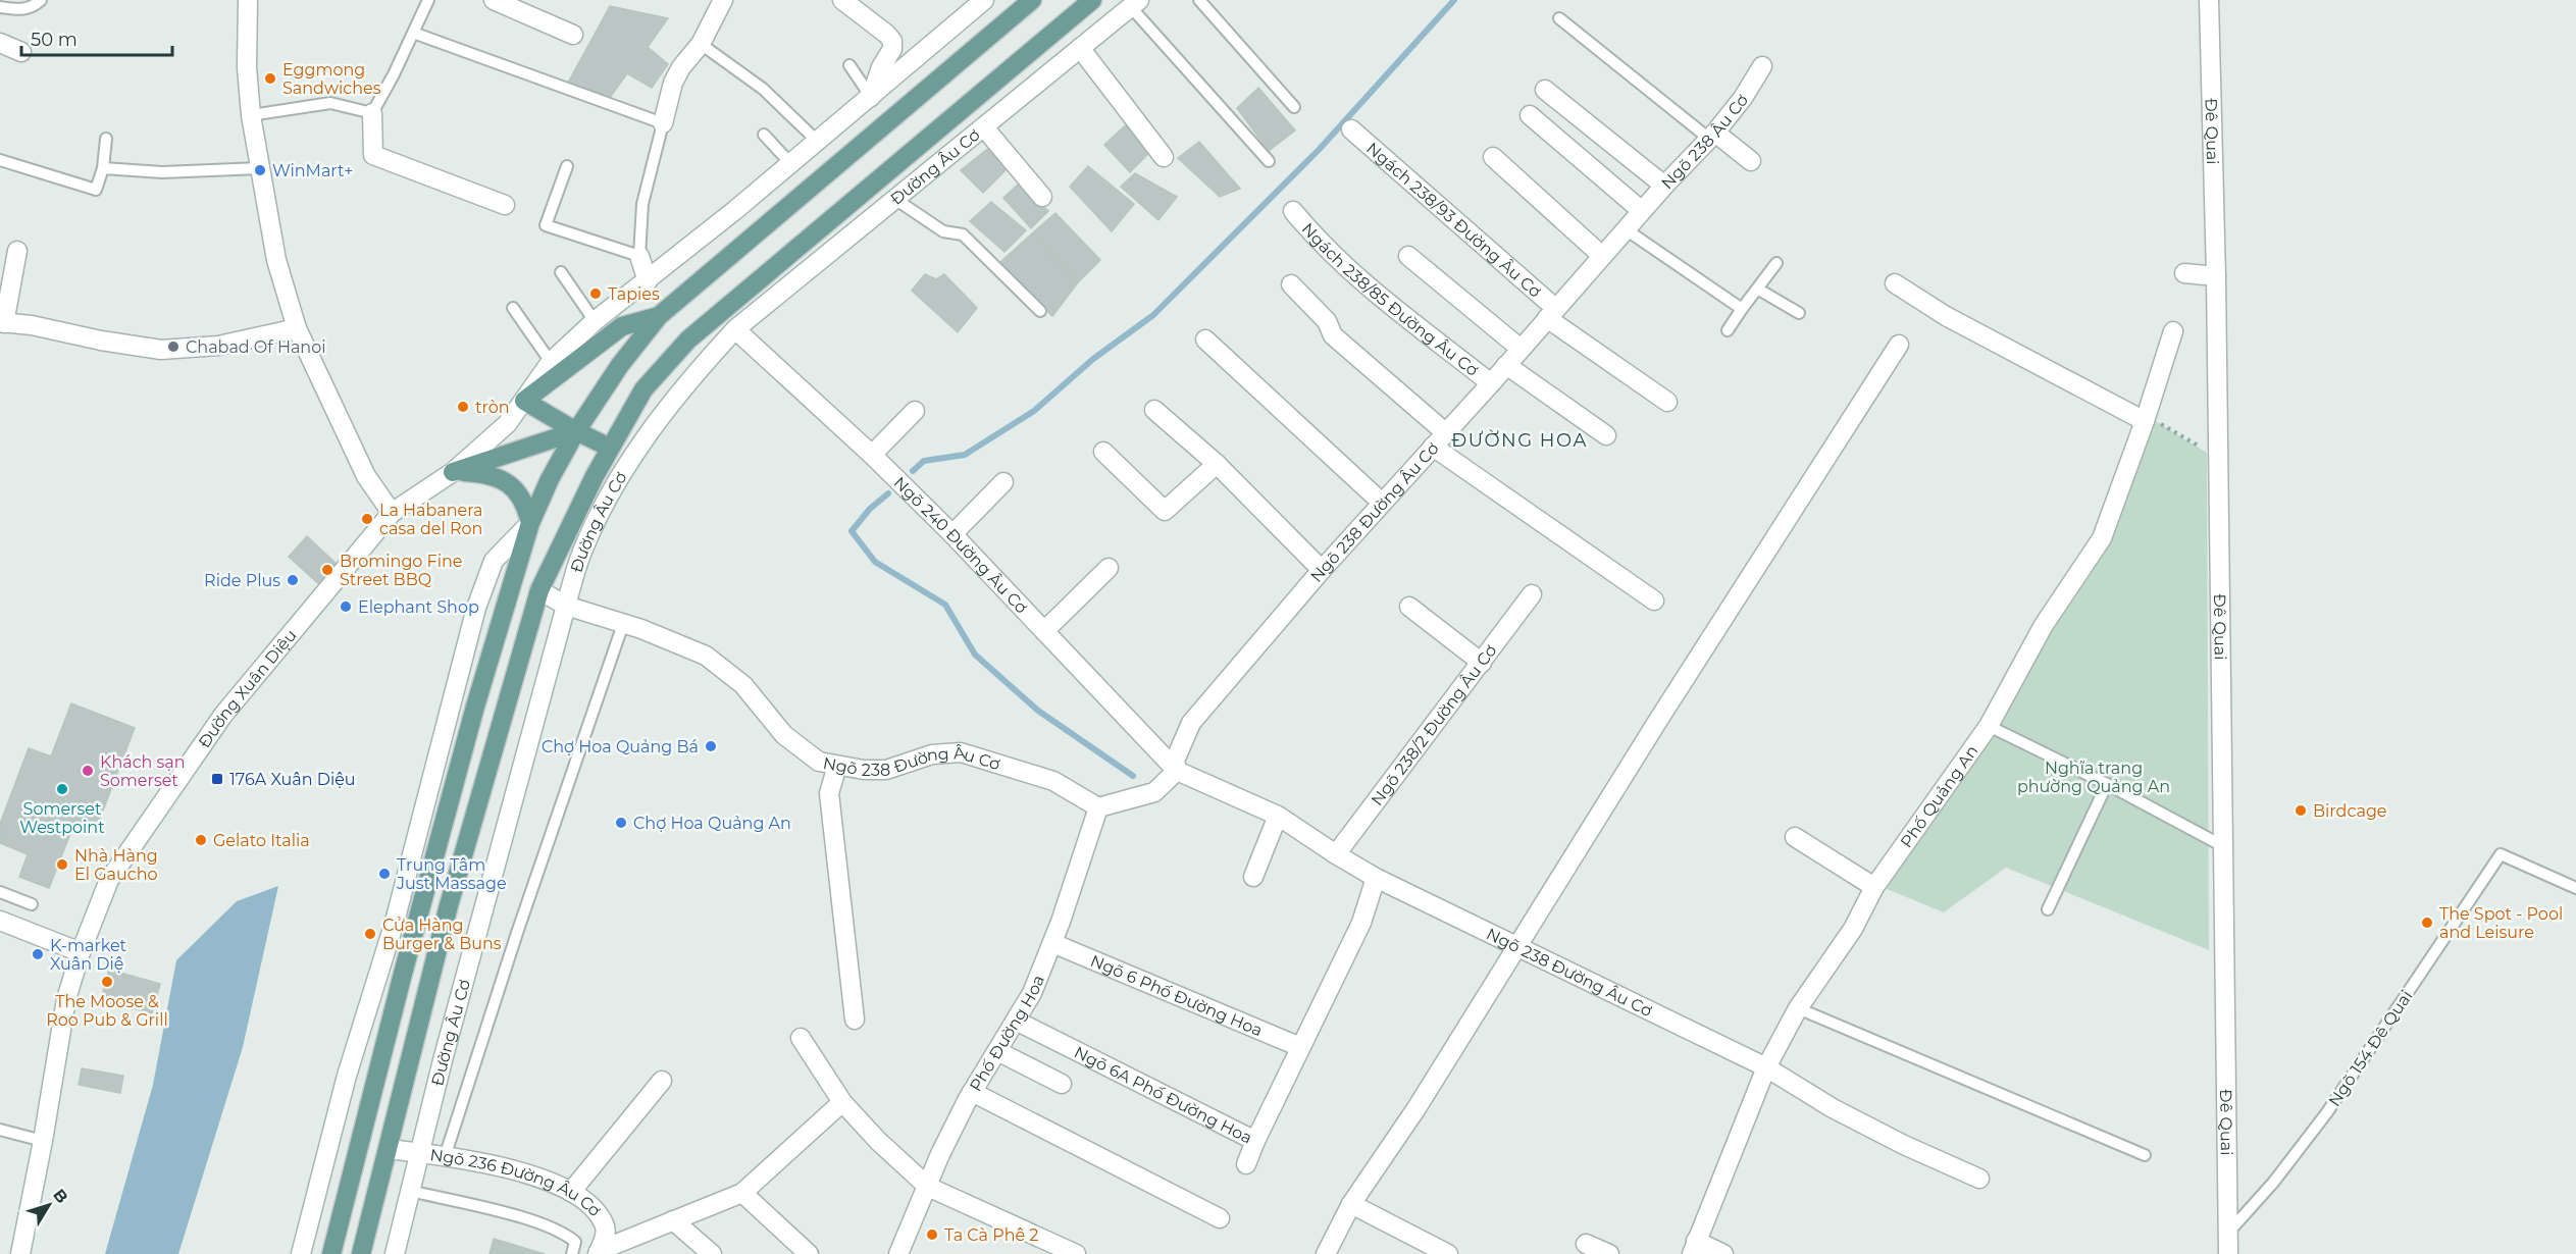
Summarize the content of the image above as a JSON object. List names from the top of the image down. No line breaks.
{"streets":{"main road":["Đường Âu Cơ"],"street":["Đê Quai","Ngõ 238 Âu Cơ","Ngách 238/93 Đường Âu Cơ","Ngách 238/85 Đường Âu Cơ","Ngõ 238 Đường Âu Cơ","Ngõ 240 Đường Âu Cơ","Đường Xuân Diệu","Ngõ 238/2 Đường Âu Cơ","Phố Quảng An","Ngõ 6 Phố Đường Hoa","Phố Đường Hoa","Ngõ 6A Phố Đường Hoa","Ngõ 236 Đường Âu Cơ"],"lane":["Ngõ 154 Đê Quai"]},"crossings":[["Đê Quai","Ngõ 154 Đê Quai"],["Ngõ 238 Âu Cơ","Ngõ 238 Đường Âu Cơ"],["Đường Âu Cơ","Ngõ 238 Đường Âu Cơ"],["Đường Âu Cơ","Ngõ 240 Đường Âu Cơ"],["Đường Âu Cơ","Ngõ 236 Đường Âu Cơ"],["Ngách 238/93 Đường Âu Cơ","Ngõ 238 Đường Âu Cơ"],["Ngách 238/85 Đường Âu Cơ","Ngõ 238 Đường Âu Cơ"],["Ngõ 238 Đường Âu Cơ","Ngõ 240 Đường Âu Cơ"],["Ngõ 238 Đường Âu Cơ","Ngõ 238/2 Đường Âu Cơ"],["Ngõ 238 Đường Âu Cơ","Phố Quảng An"],["Ngõ 238 Đường Âu Cơ","Phố Đường Hoa"],["Ngõ 238 Đường Âu Cơ","Ngõ 6A Phố Đường Hoa"],["Ngõ 6 Phố Đường Hoa","Phố Đường Hoa"],["Ngõ 6 Phố Đường Hoa","Ngõ 6A Phố Đường Hoa"],["Phố Đường Hoa","Ngõ 6A Phố Đường Hoa"]],"districts":["ĐƯỜNG HOA"],"parks":["Nghĩa trang phường Quảng An"],"places":{"other":["Eggmong Sandwiches","WinMart+","Tapies","Chabad Of Hanoi","tròn","La Habanera casa del Ron","Bromingo Fine Street BBQ","Ride Plus","Elephant Shop","Chợ Hoa Quảng Bá","Khách sạn Somerset","Somerset Westpoint","Birdcage","Chợ Hoa Quảng An","Gelato Italia","Nhà Hàng El Gaucho","Trung Tâm Just Massage","The Spot - Pool and Leisure","Cửa Hàng Burger & Buns","K-market Xuân Diệ","The Moose & Roo Pub & Grill","Ta Cà Phê 2"],"transit":["176A Xuân Diệu"]},"scale_bar":"50 m","north":"top right"}
